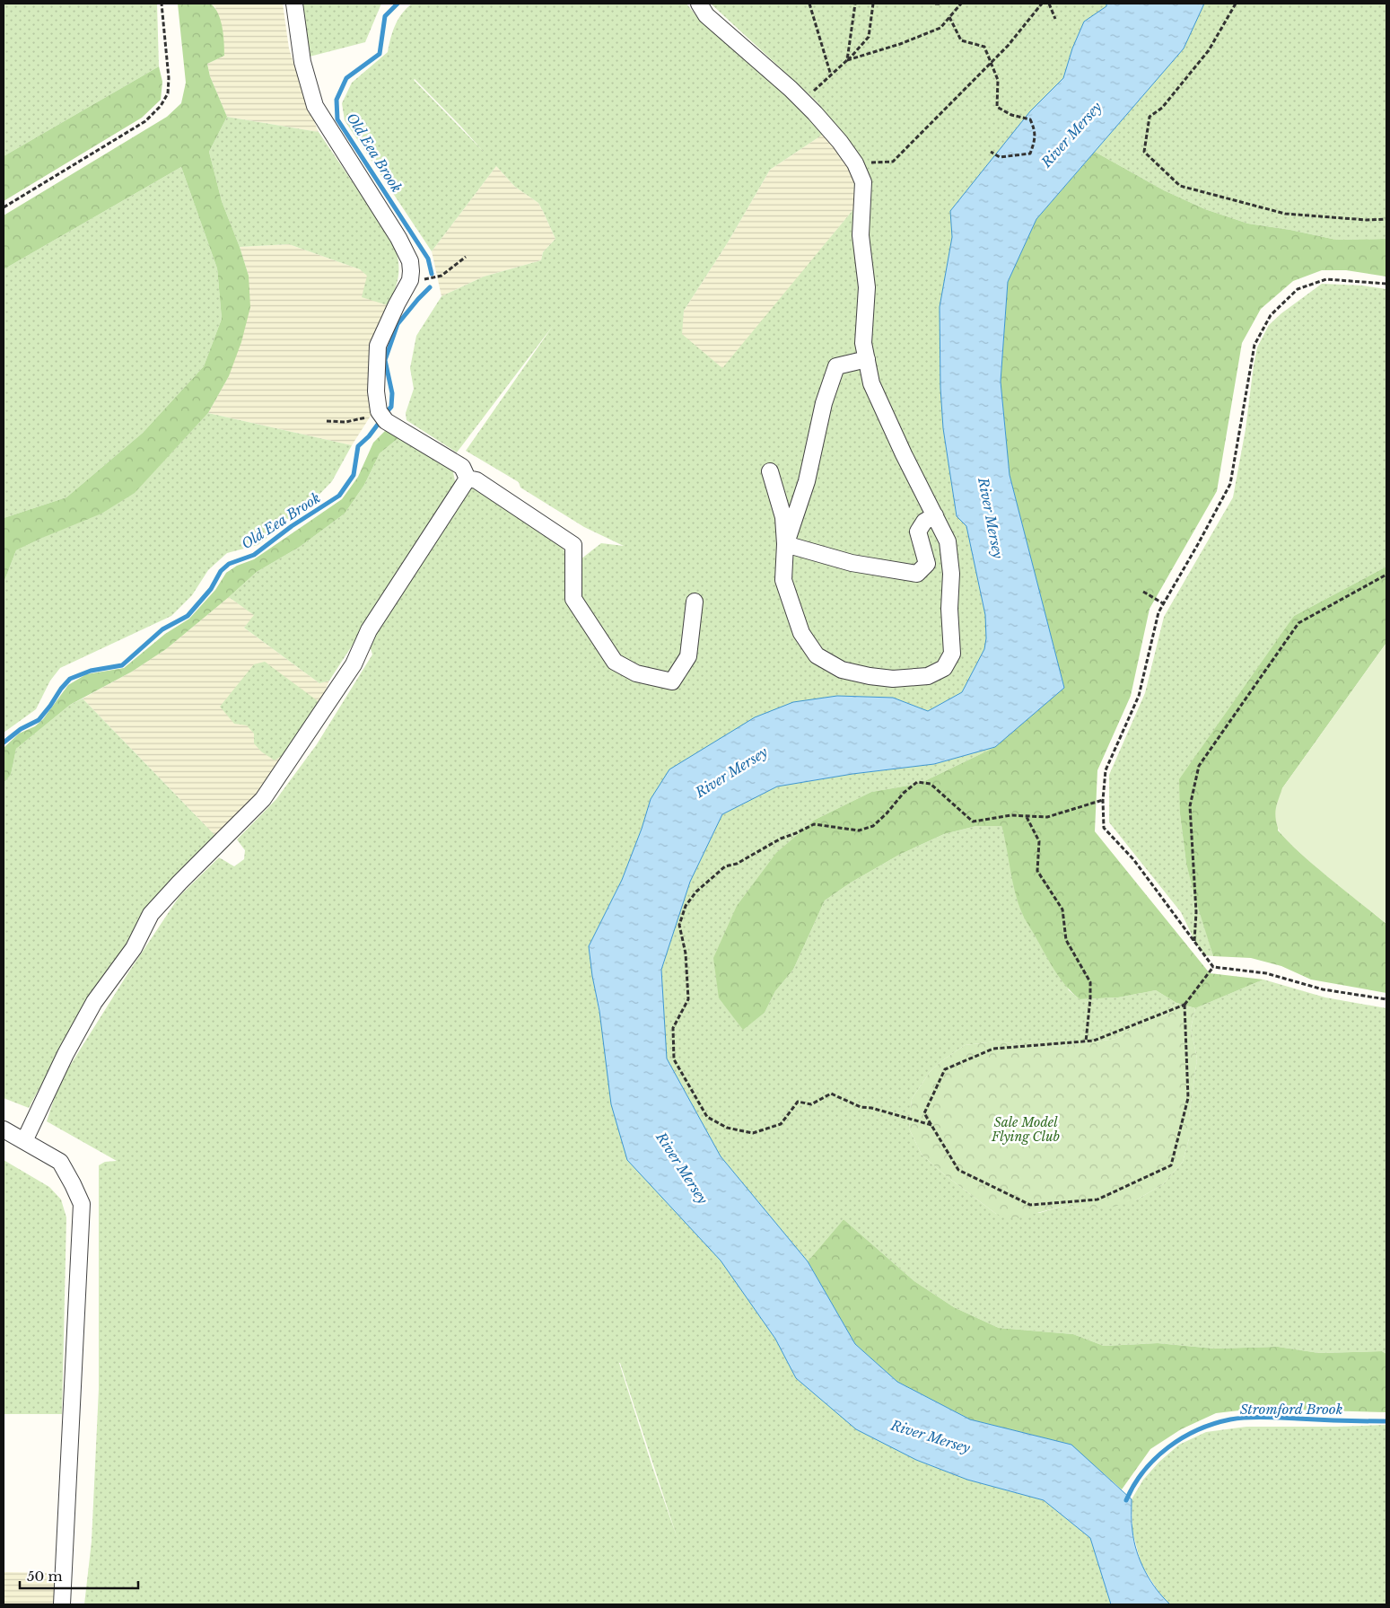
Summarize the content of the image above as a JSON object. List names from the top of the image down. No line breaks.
{"water":["River Mersey","Old Eea Brook","Stromford Brook"],"parks":["Sale Model Flying Club"],"scale_bar":"50 m"}
